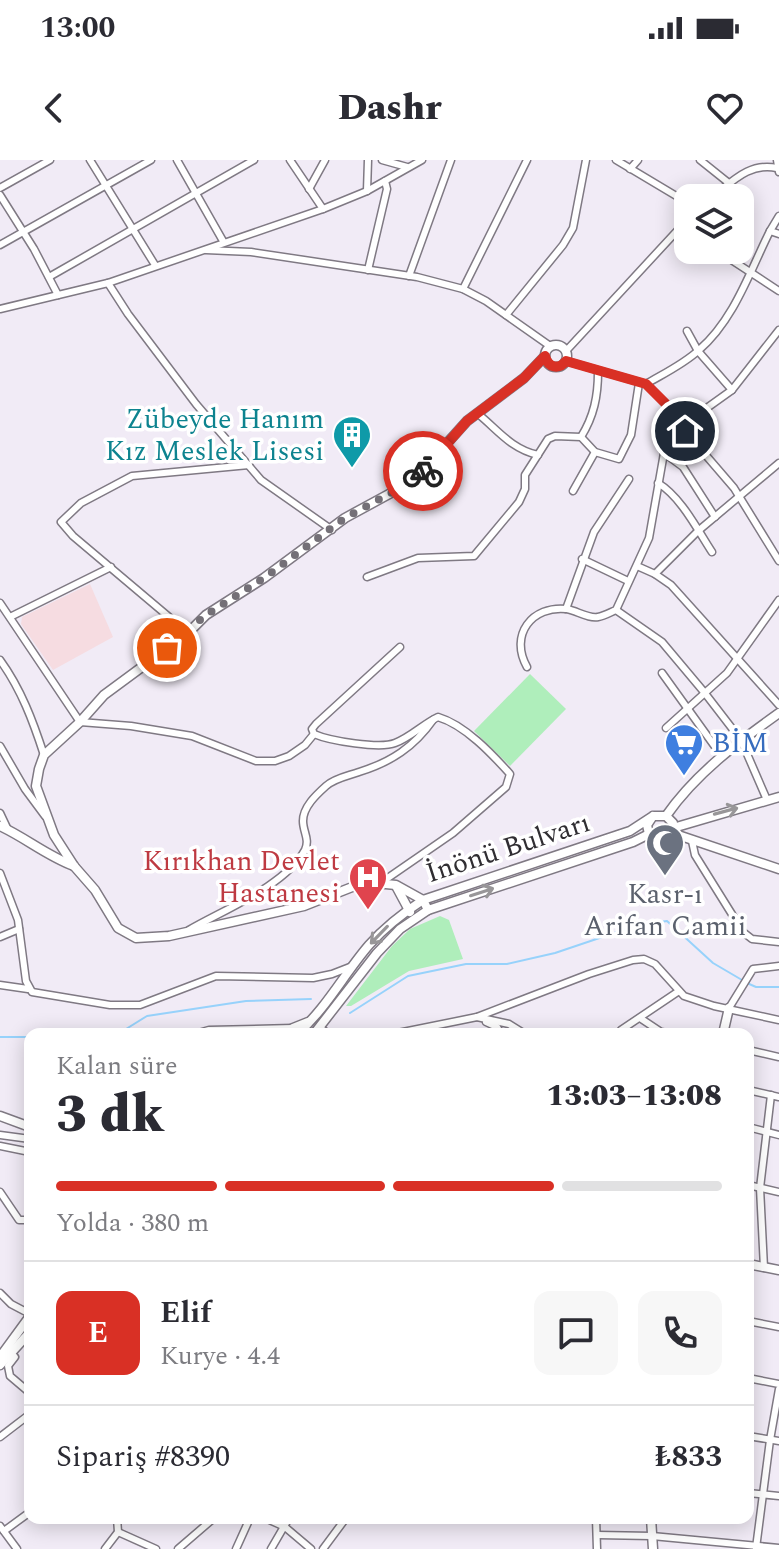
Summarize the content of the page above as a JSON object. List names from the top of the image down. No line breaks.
{"streets":{"street":["İnönü Bulvarı"]},"places":{"building":["Zübeyde Hanım Kız Meslek Lisesi"],"supermarket":["BİM"],"mosque":["Kasr-ı Arifan Camii"],"hospital":["Kırıkhan Devlet Hastanesi"]},"page":{"status":"13:00","header":"Dashr","heading":["3 dk","Kalan süre","13:03–13:08"],"panel":["Elif","Kurye · 4.4","Sipariş #8390","₺833"],"bar":"Yolda · 380 m","round":"E"}}
